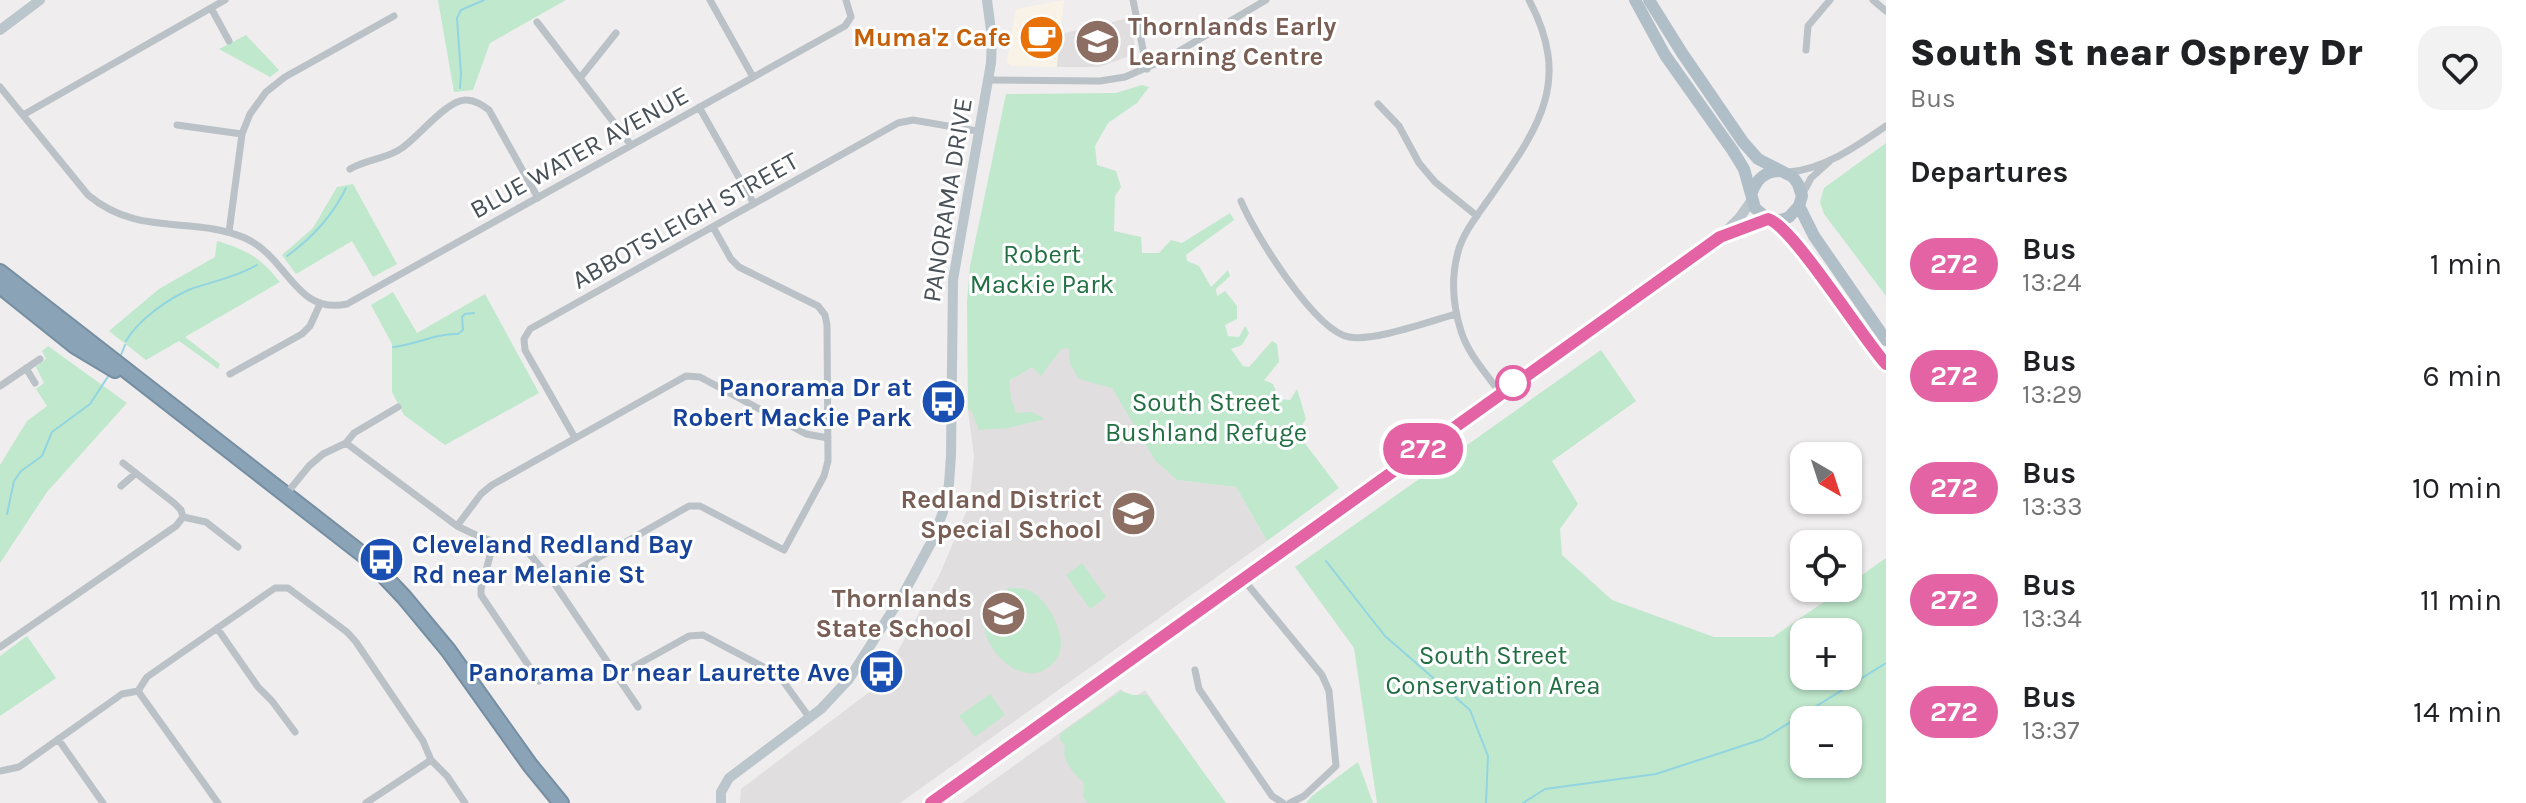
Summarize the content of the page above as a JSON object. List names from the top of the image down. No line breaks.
{"streets":{"street":["BLUE WATER AVENUE","PANORAMA DRIVE","ABBOTSLEIGH STREET"]},"crossings":[["PANORAMA DRIVE","ABBOTSLEIGH STREET"]],"parks":["Robert Mackie Park","South Street Bushland Refuge","South Street Conservation Area"],"places":{"cafe":["Muma'z Cafe"],"school or university":["Thornlands Early Learning Centre","Redland District Special School","Thornlands State School"],"bus stop":["Panorama Dr at Robert Mackie Park","Cleveland Redland Bay Rd near Melanie St","Panorama Dr near Laurette Ave"]},"lines":["bus line 272"],"north":"bottom right","page":{"on_map":"272","heading":[["South St near Osprey Dr","Bus"],"Departures"],"list":[{"mark":"272","name":"Bus","note":"13:24","value":"1 min"},{"mark":"272","name":"Bus","note":"13:29","value":"6 min"},{"mark":"272","name":"Bus","note":"13:33","value":"10 min"},{"mark":"272","name":"Bus","note":"13:34","value":"11 min"},{"mark":"272","name":"Bus","note":"13:37","value":"14 min"}],"map_buttons":["+","−"]}}
